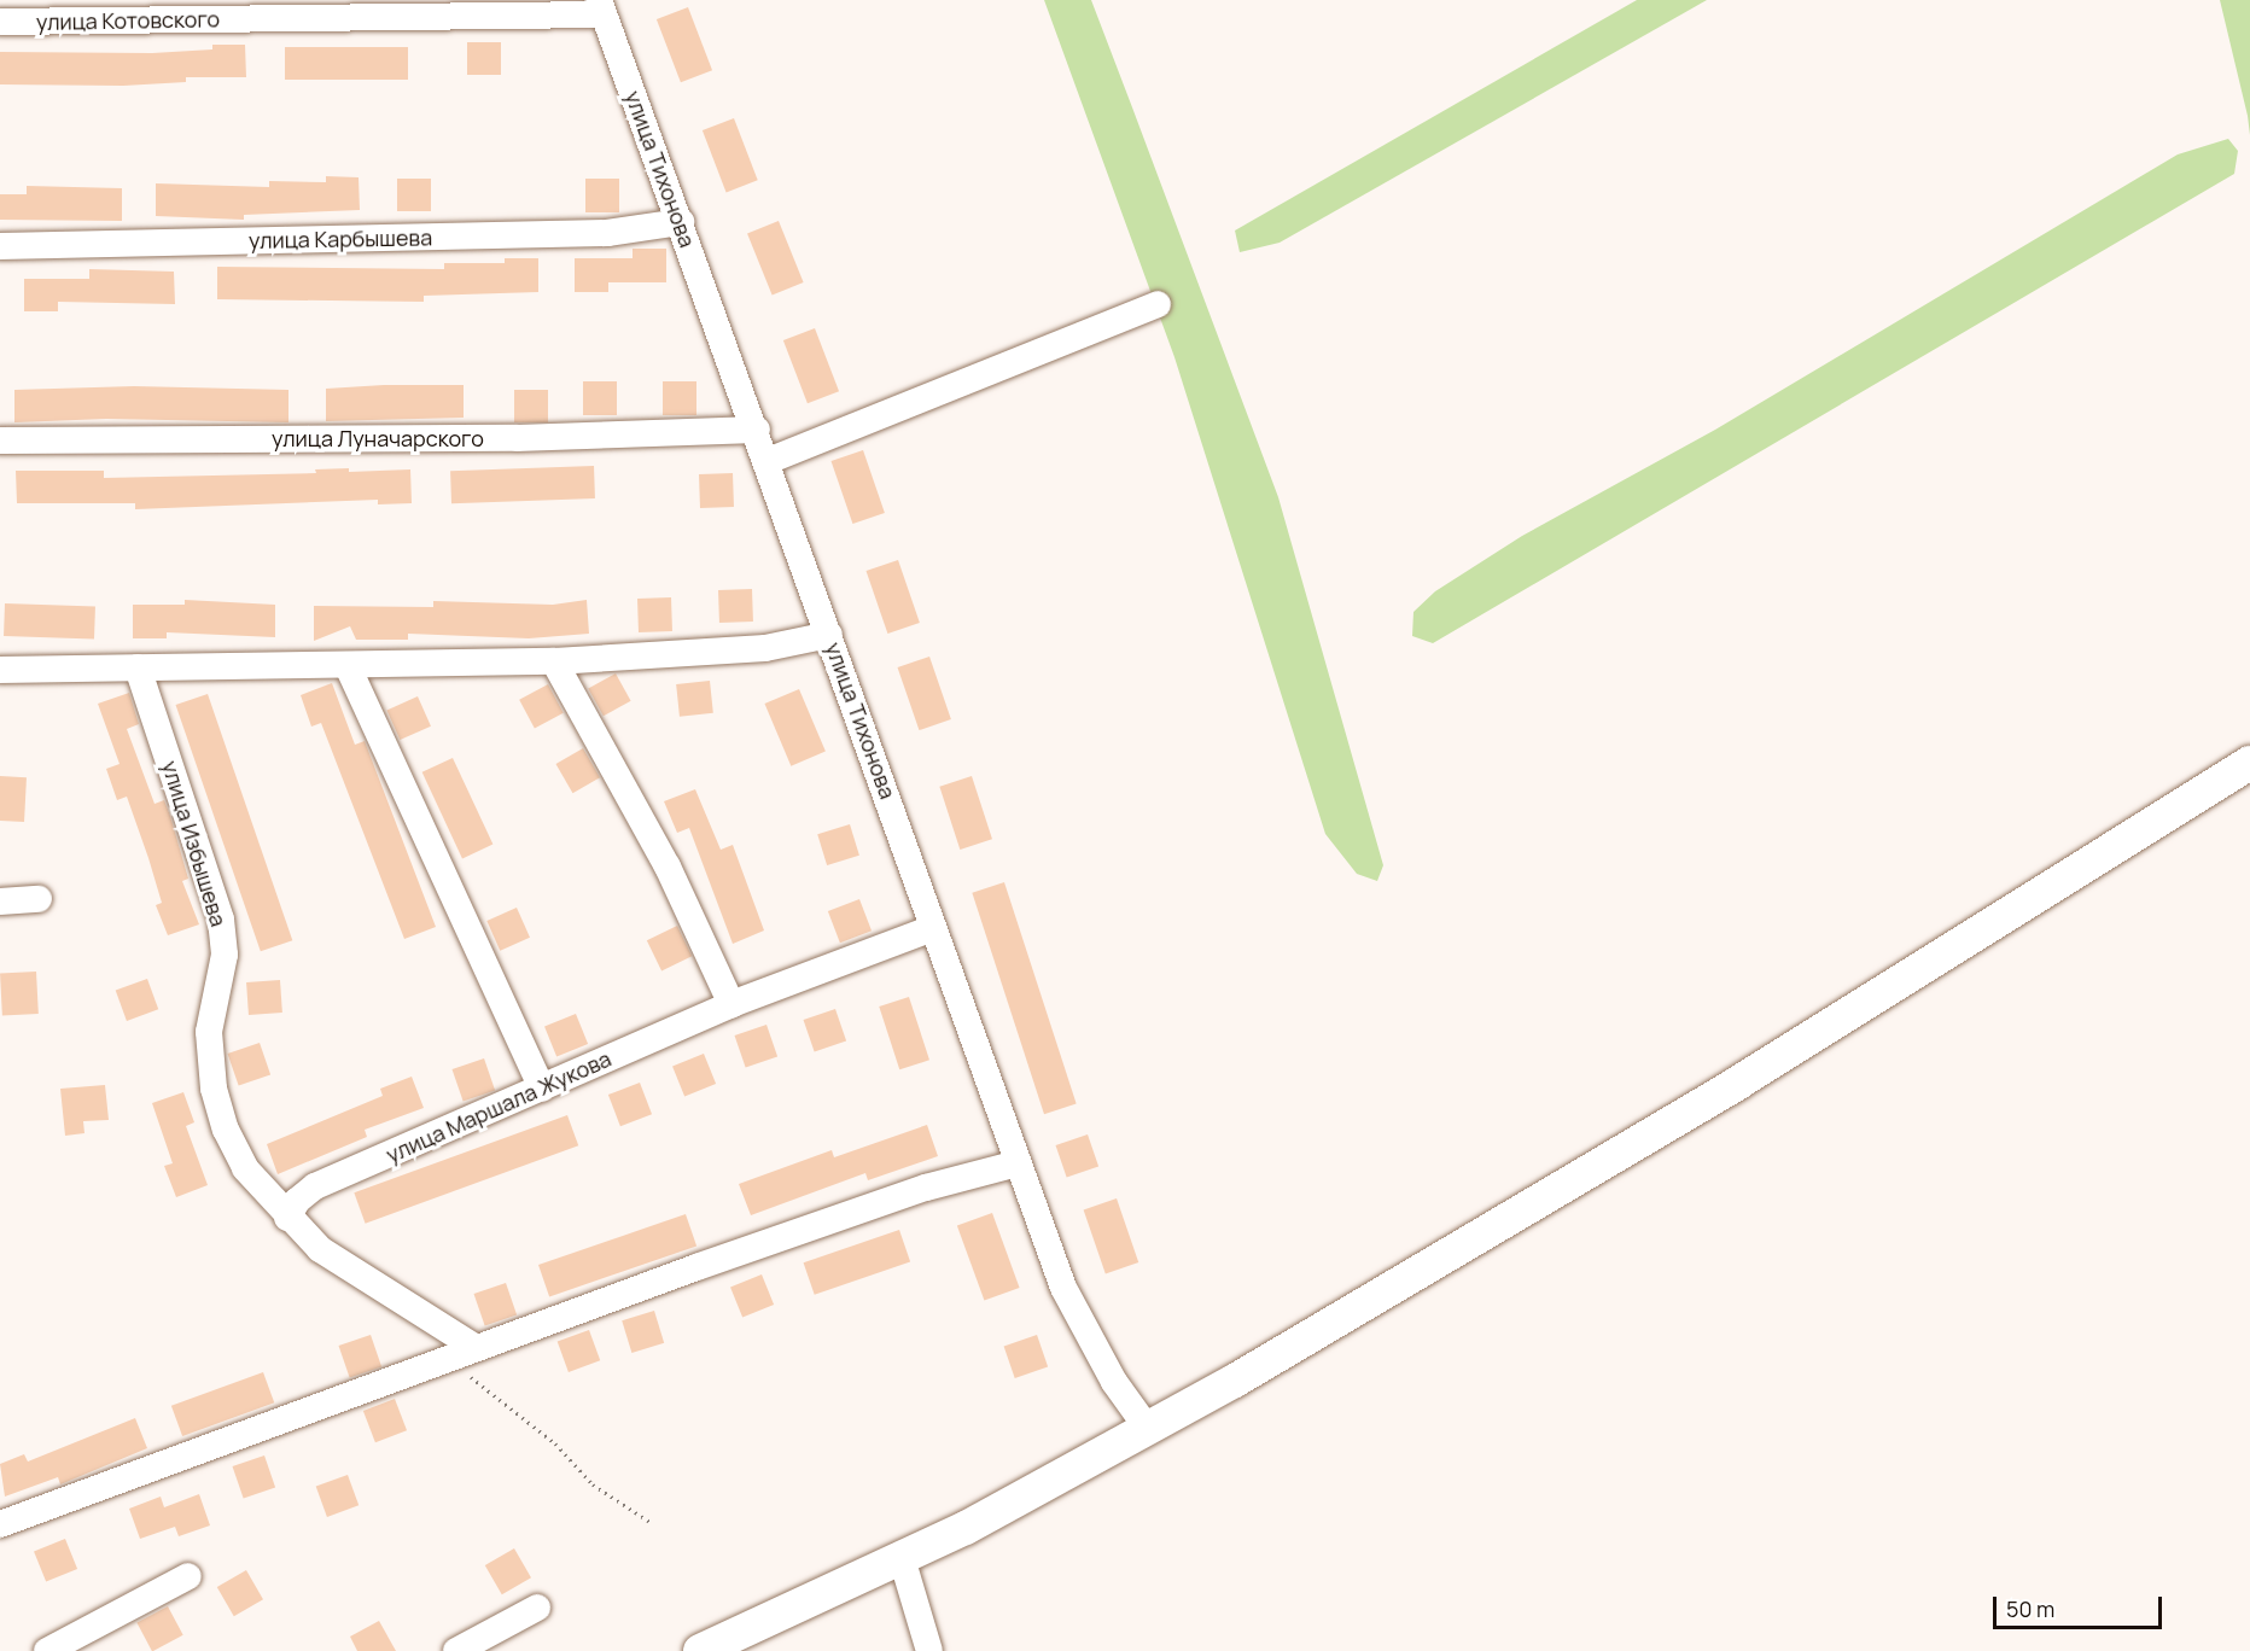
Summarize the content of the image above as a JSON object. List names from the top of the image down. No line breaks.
{"streets":{"street":["улица Котовского","улица Тихонова","улица Карбышева","улица Луначарского","улица Избышева","улица Маршала Жукова"]},"crossings":[["улица Котовского","улица Тихонова"],["улица Тихонова","улица Карбышева"],["улица Тихонова","улица Луначарского"],["улица Тихонова","улица Маршала Жукова"],["улица Избышева","улица Маршала Жукова"]],"scale_bar":"50 m"}
